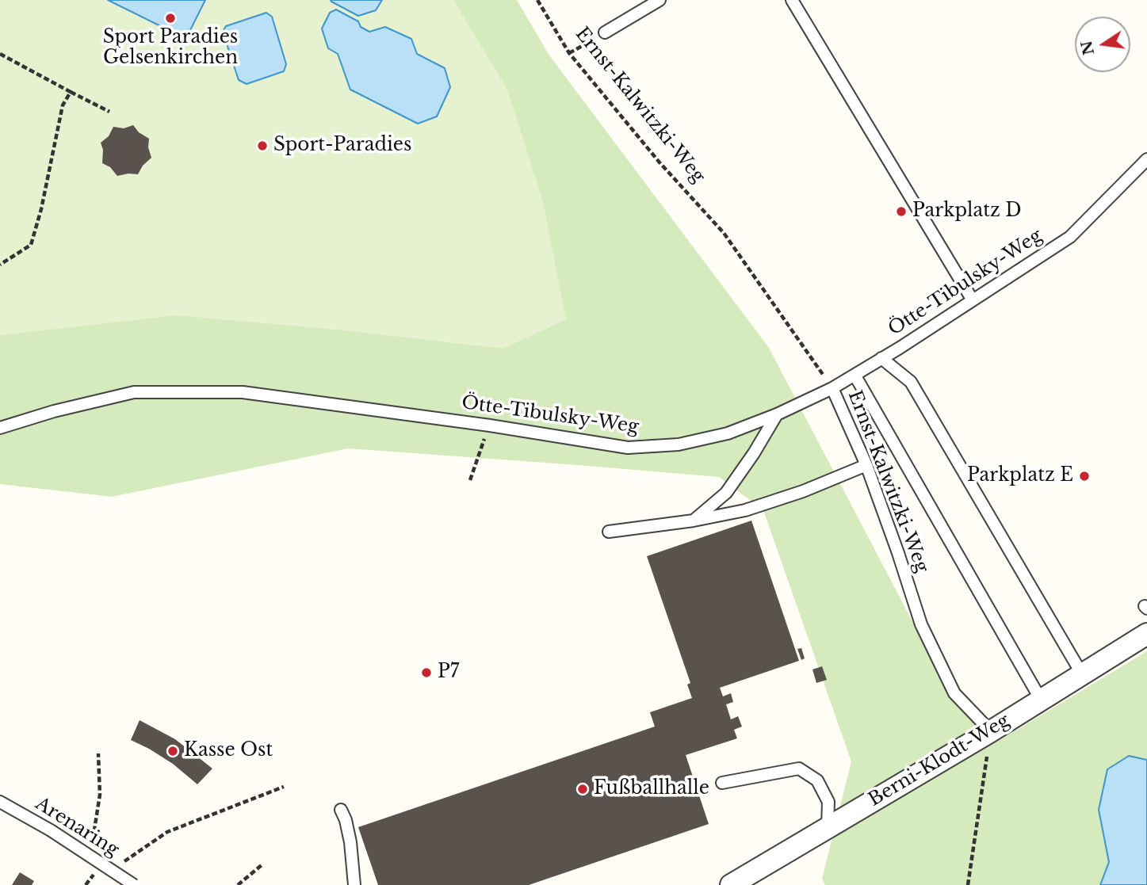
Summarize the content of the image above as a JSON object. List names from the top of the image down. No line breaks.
{"streets":{"street":["Berni-Klodt-Weg"],"lane":["Ernst-Kalwitzki-Weg","Ötte-Tibulsky-Weg","Arenaring"]},"crossings":[["Ernst-Kalwitzki-Weg","Ötte-Tibulsky-Weg"],["Ernst-Kalwitzki-Weg","Berni-Klodt-Weg"]],"places":["Sport Paradies Gelsenkirchen","Sport-Paradies","Parkplatz D","Parkplatz E","P7","Kasse Ost","Fußballhalle"],"north":"left"}
